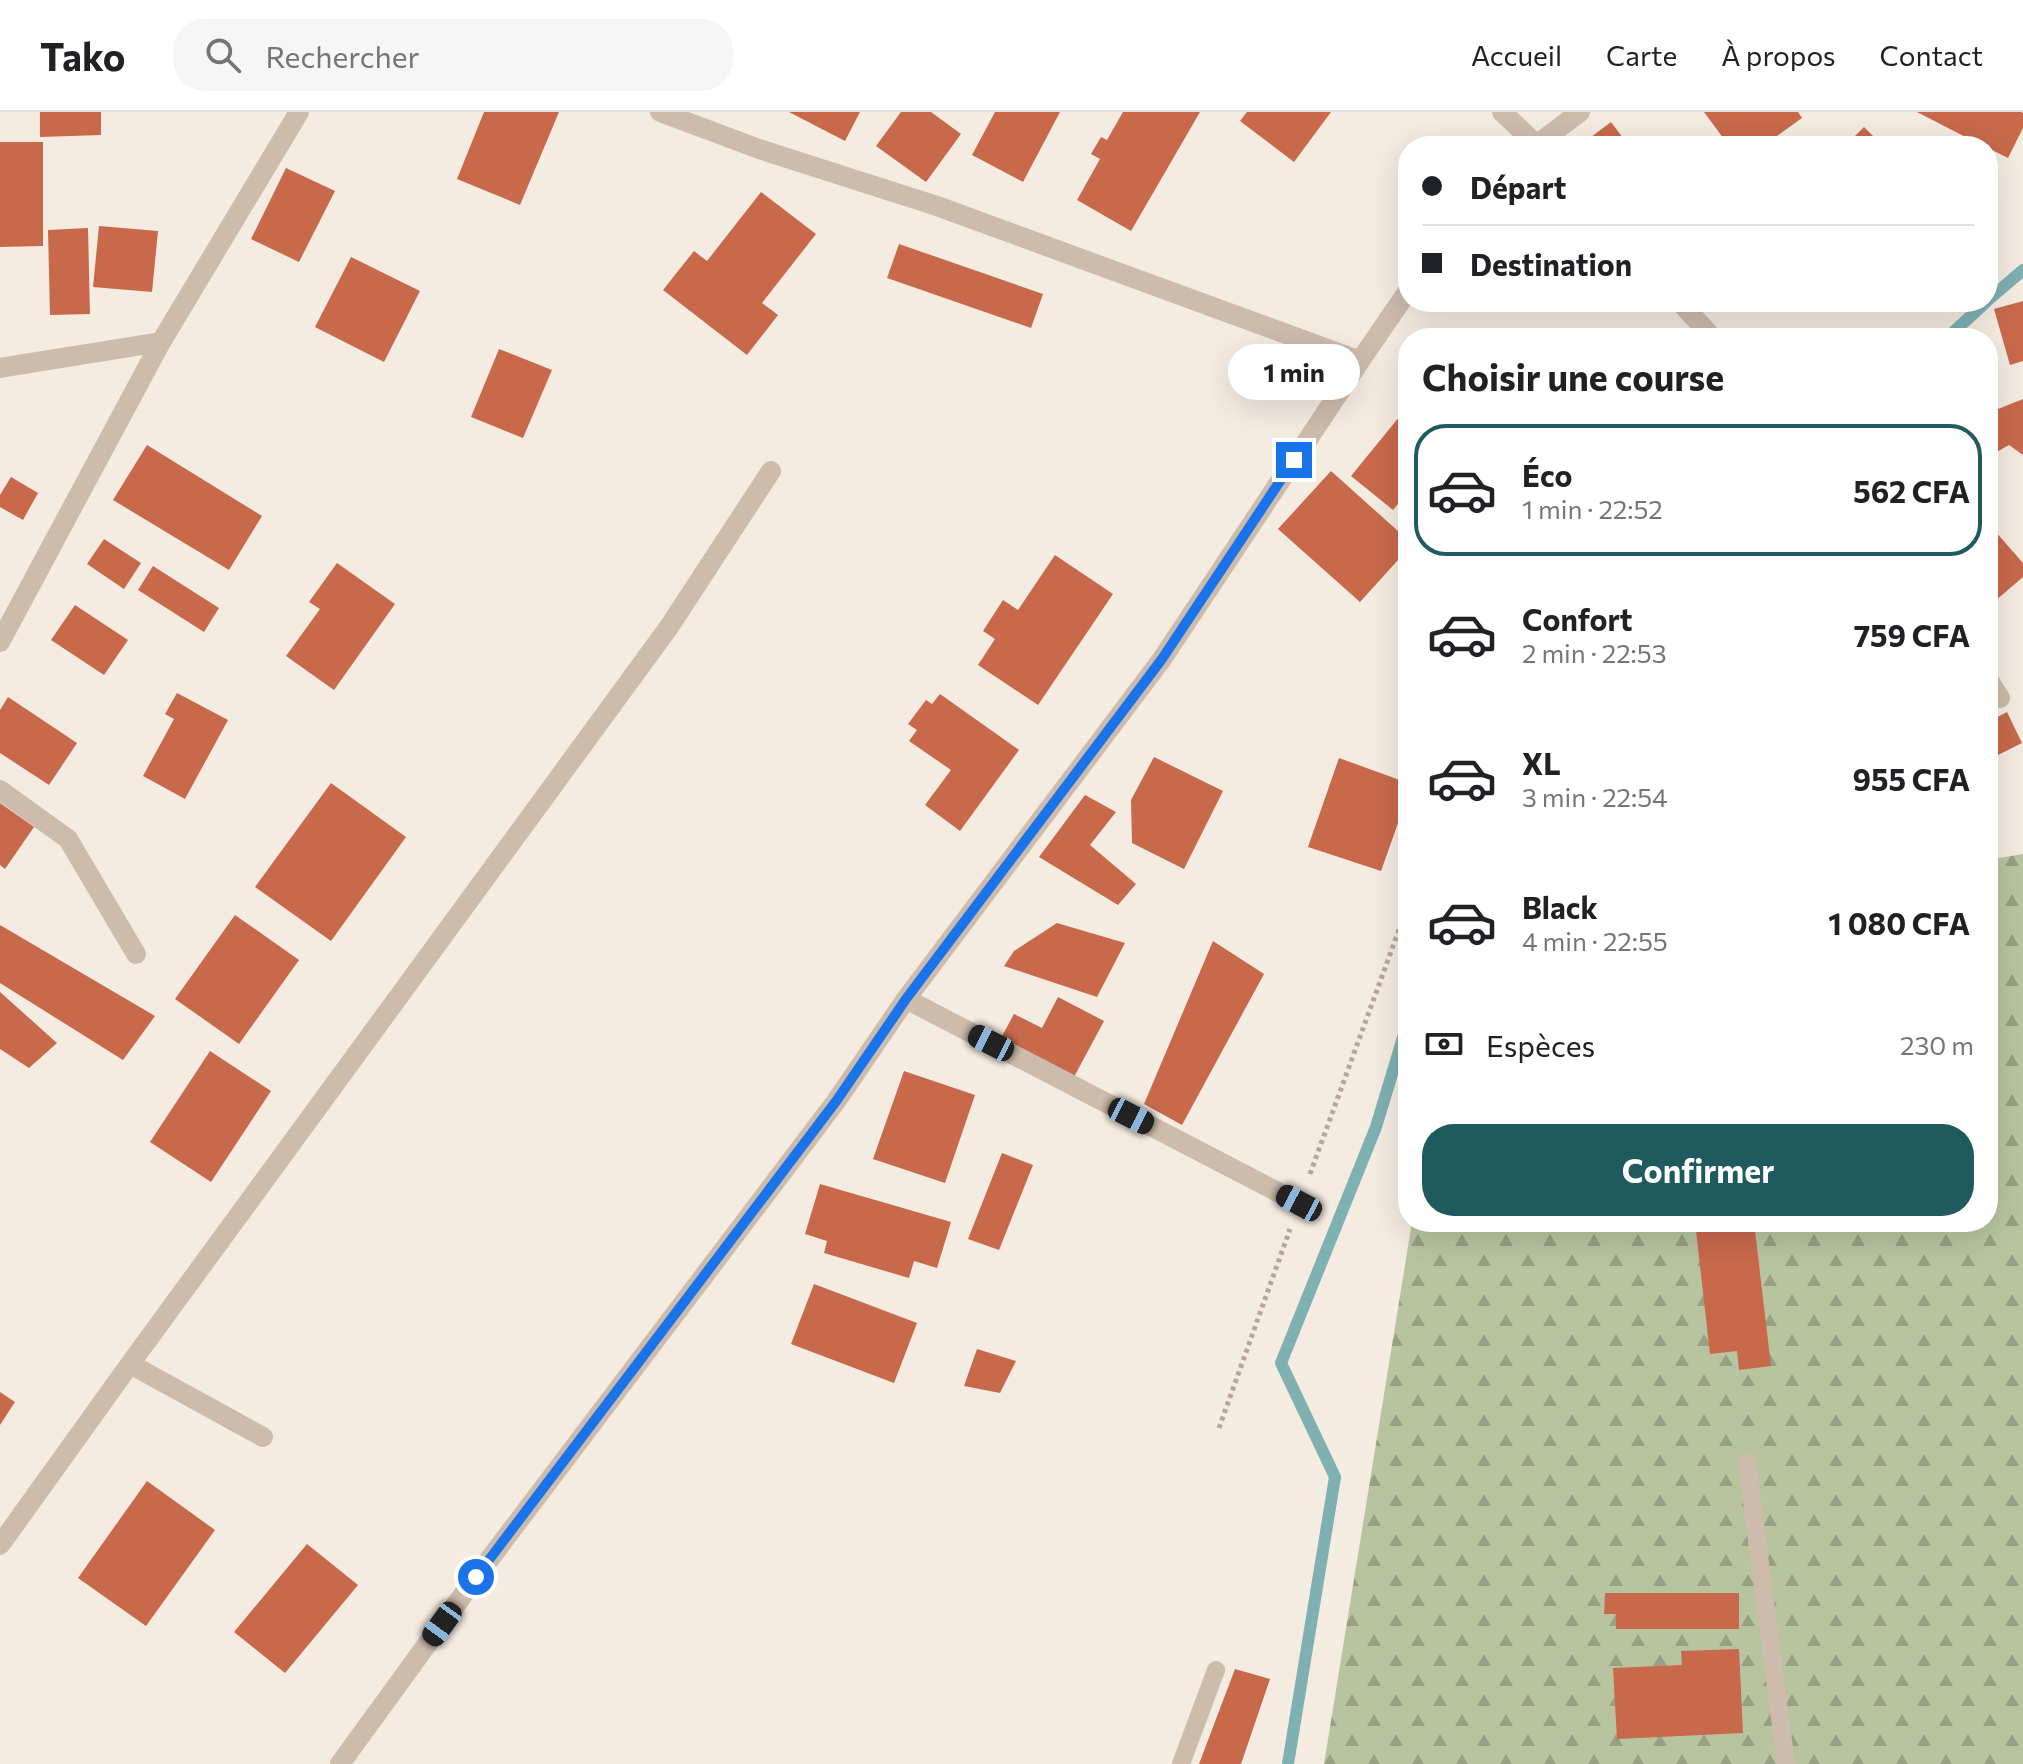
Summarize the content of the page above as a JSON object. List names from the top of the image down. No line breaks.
{"page":{"header":"Tako","search":"Rechercher","nav":["Accueil","Carte","À propos","Contact"],"banner":["Départ","Destination"],"heading":"Choisir une course","bubble":"1 min","list":[{"name":"Éco","note":"1 min · 22:52","value":"562 CFA"},{"name":"Confort","note":"2 min · 22:53","value":"759 CFA"},{"name":"XL","note":"3 min · 22:54","value":"955 CFA"},{"name":"Black","note":"4 min · 22:55","value":"1 080 CFA"}],"pay":["Espèces","230 m"],"buttons":"Confirmer"}}
